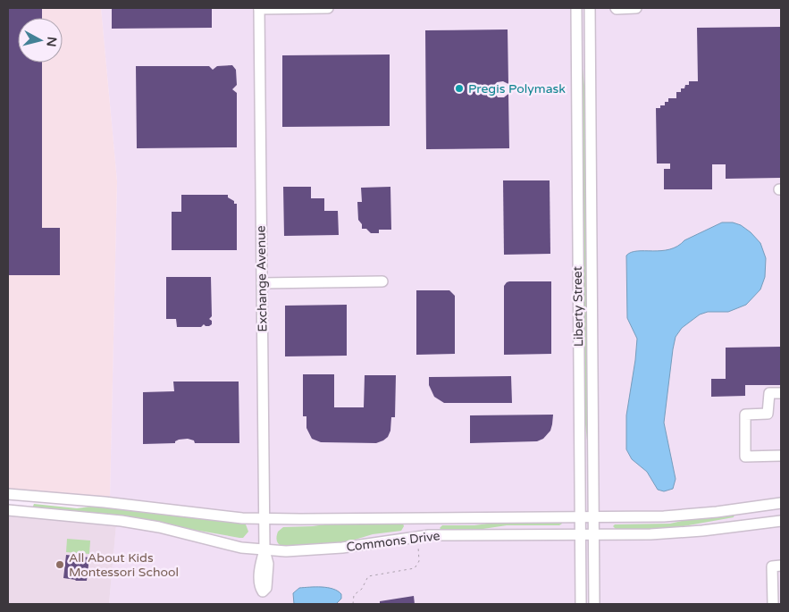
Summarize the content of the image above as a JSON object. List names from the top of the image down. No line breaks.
{"streets":{"street":["Exchange Avenue","Liberty Street","Commons Drive"]},"crossings":[["Exchange Avenue","Commons Drive"],["Liberty Street","Commons Drive"]],"places":["Pregis Polymask","All About Kids Montessori School"],"north":"right"}
